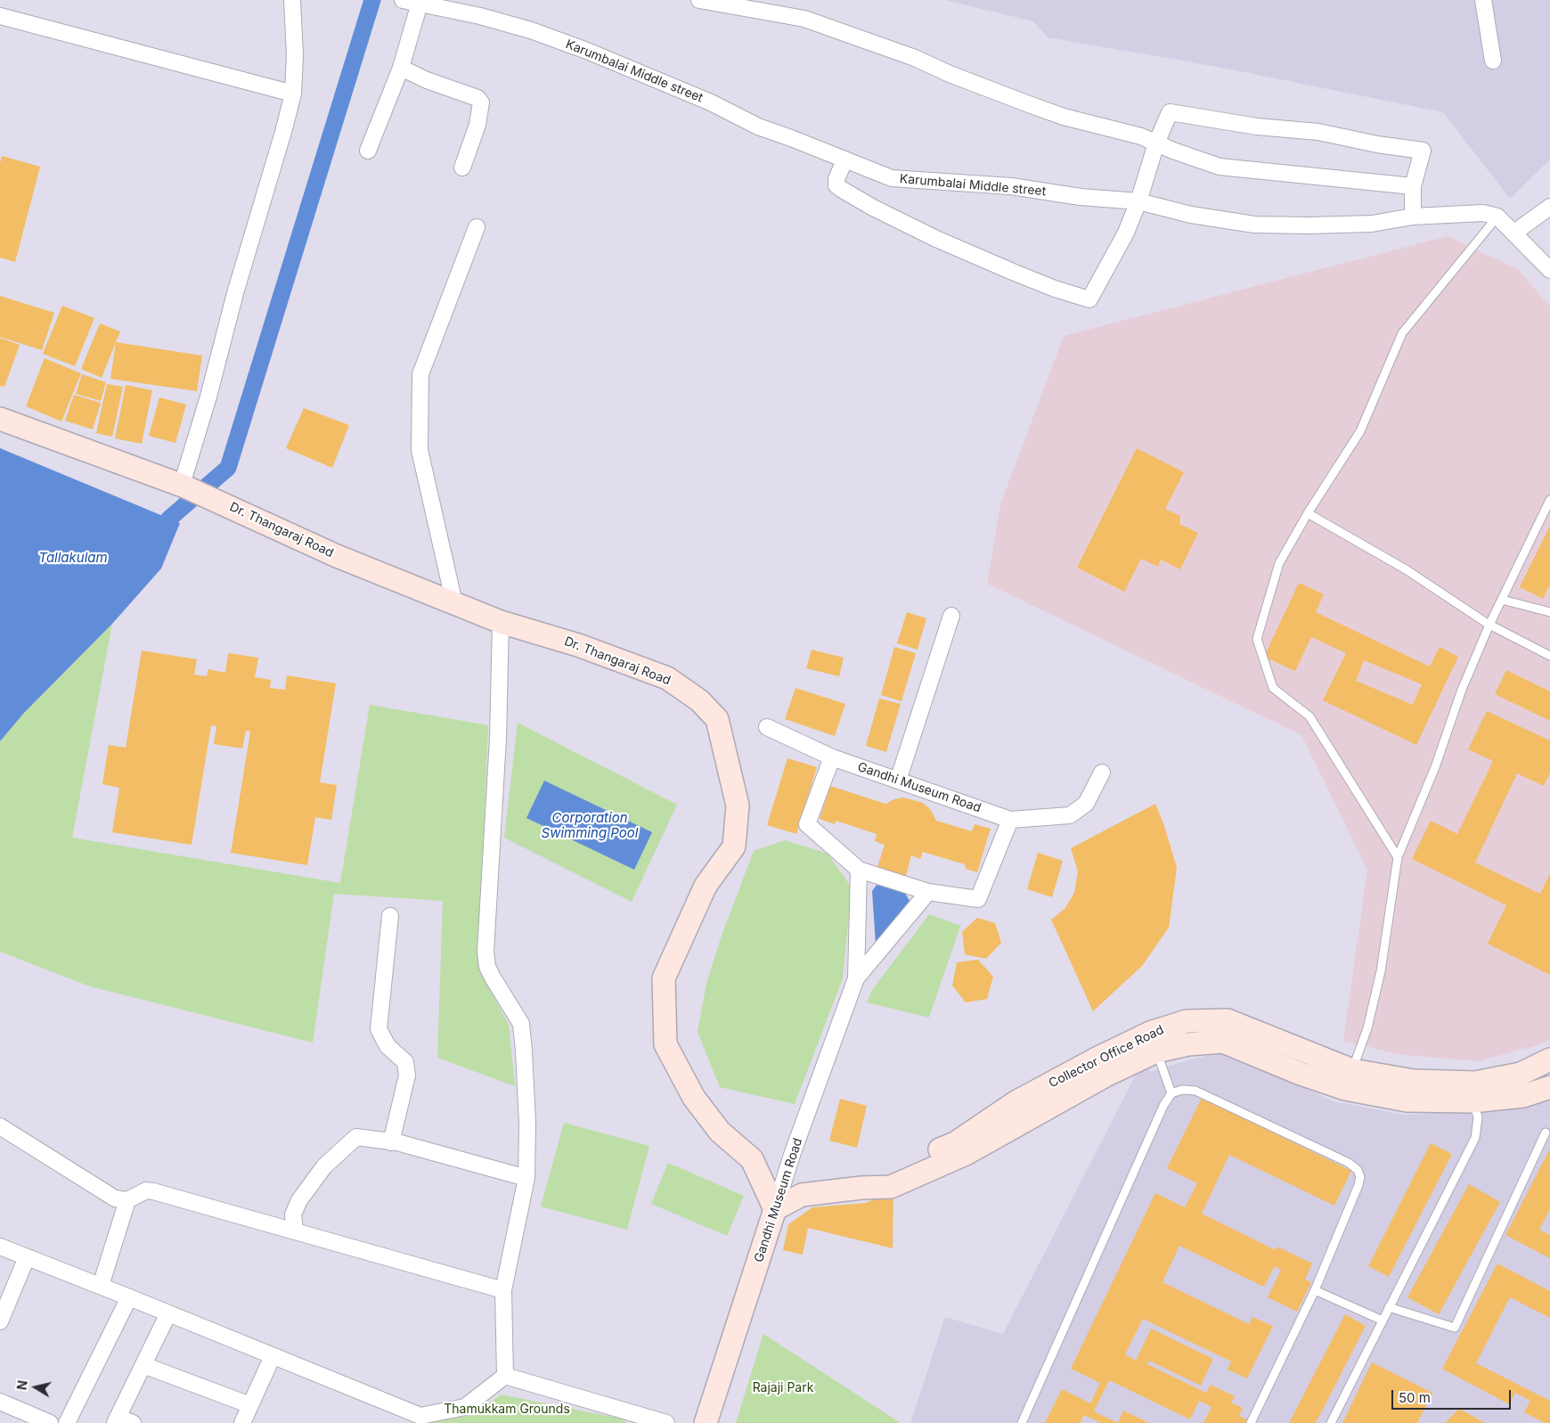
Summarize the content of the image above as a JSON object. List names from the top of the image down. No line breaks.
{"streets":{"street":["Karumbalai Middle street","Dr. Thangaraj Road","Gandhi Museum Road","Collector Office Road"]},"crossings":[["Dr. Thangaraj Road","Gandhi Museum Road"],["Dr. Thangaraj Road","Collector Office Road"],["Gandhi Museum Road","Collector Office Road"]],"water":["Tallakulam","Corporation Swimming Pool"],"parks":["Rajaji Park","Thamukkam Grounds"],"scale_bar":"50 m","north":"left"}
